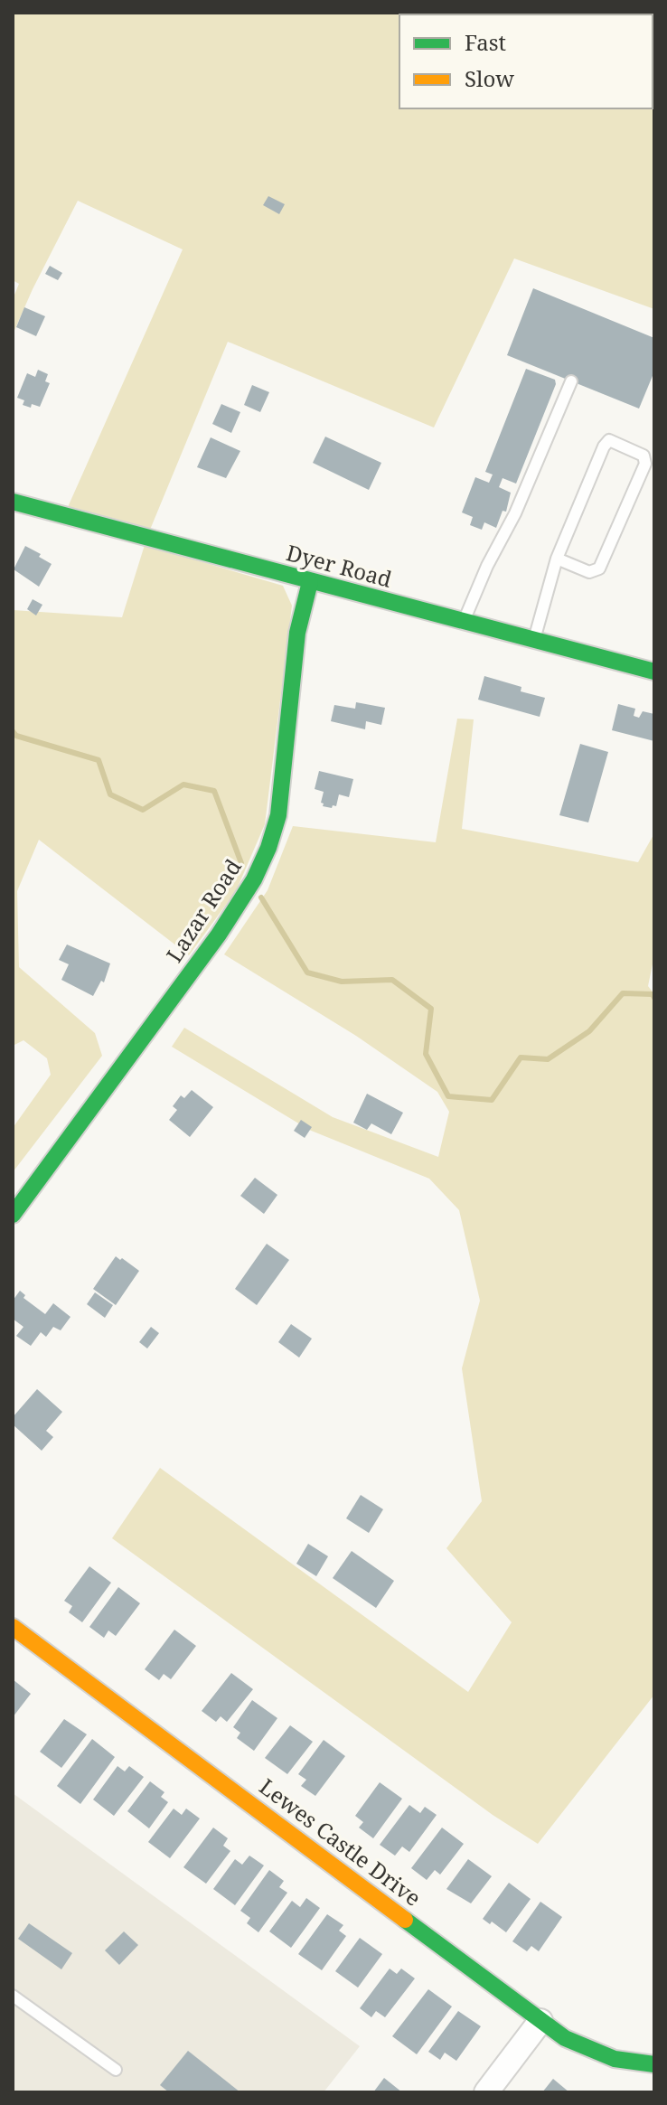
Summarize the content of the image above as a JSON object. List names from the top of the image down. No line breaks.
{"streets":{"street":["Dyer Road","Lazar Road","Lewes Castle Drive"]},"crossings":[["Dyer Road","Lazar Road"]],"legend":["Fast","Slow"]}
